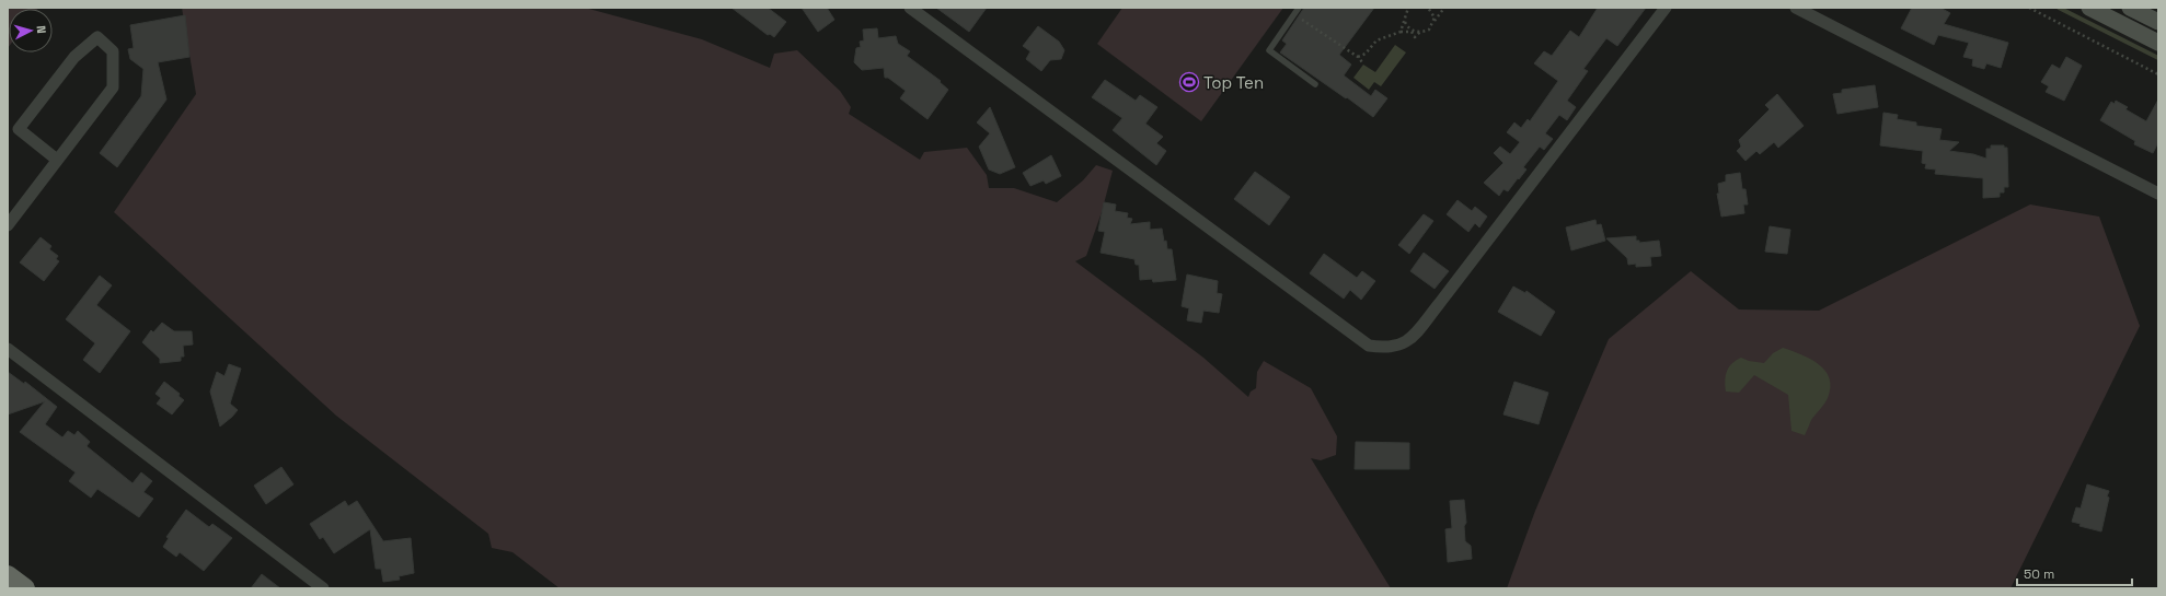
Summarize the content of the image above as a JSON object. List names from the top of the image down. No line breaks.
{"places":{"sports":["Top Ten"]},"scale_bar":"50 m","north":"right"}
